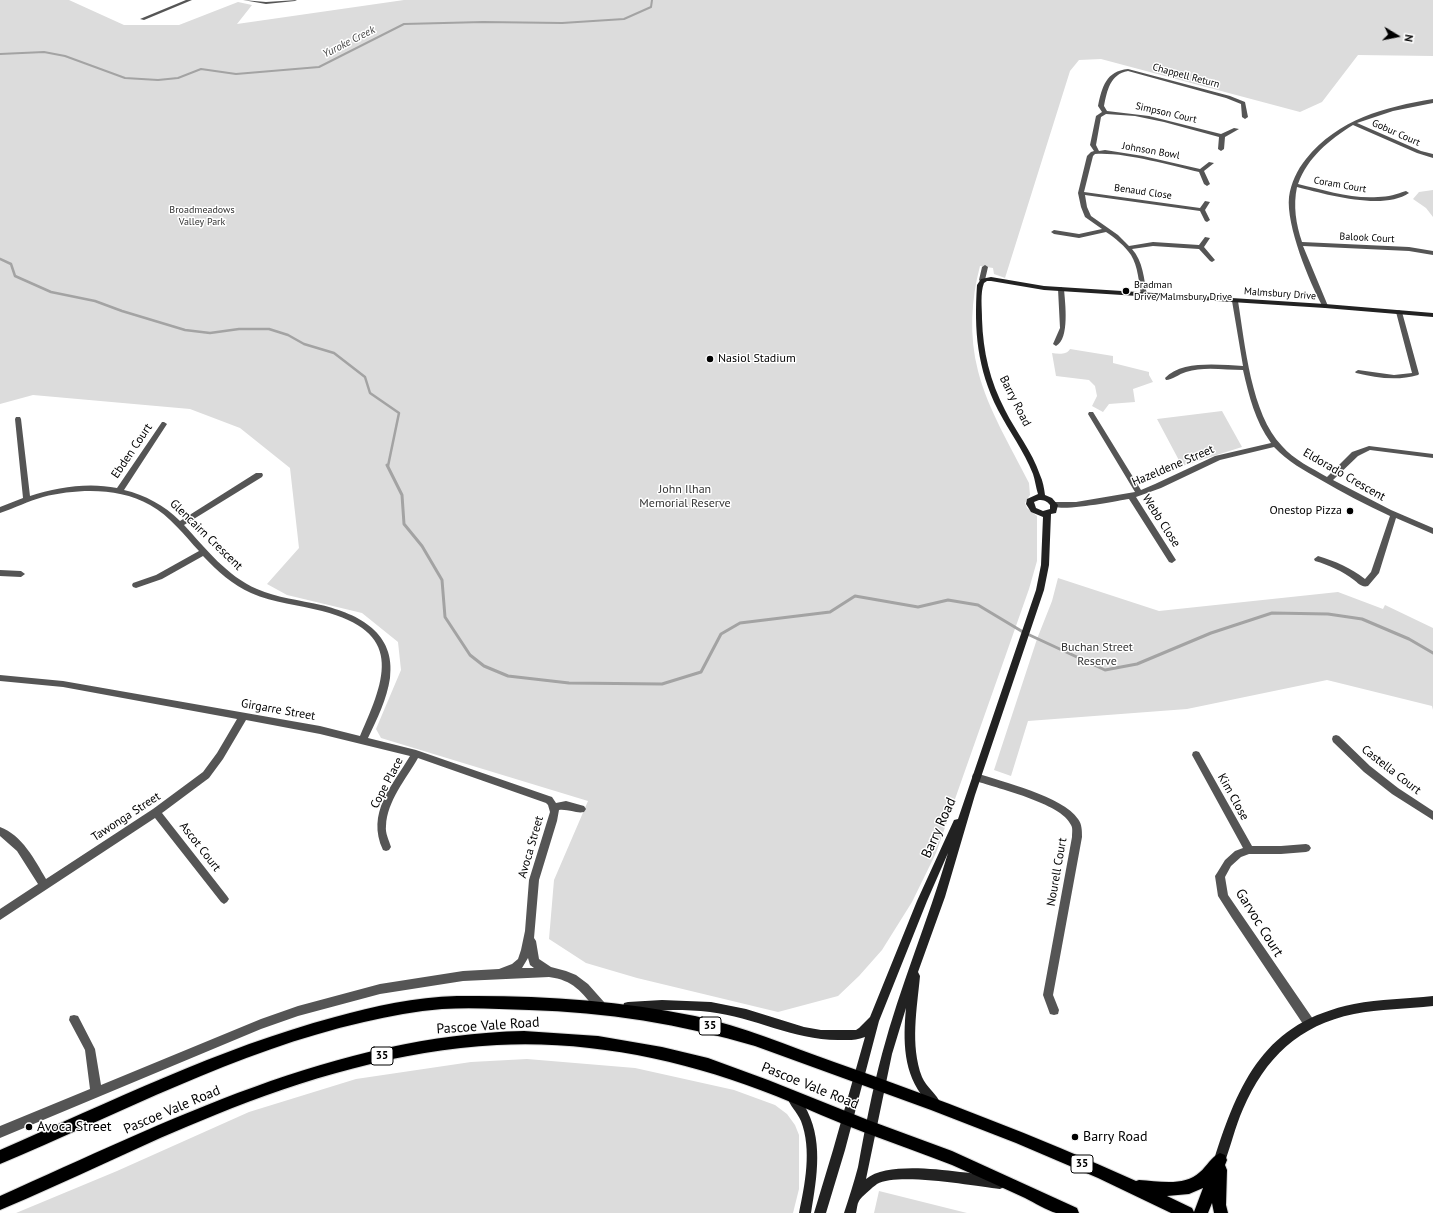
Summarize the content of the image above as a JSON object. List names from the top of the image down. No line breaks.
{"streets":{"main road":["Pascoe Vale Road","35"],"street":["Chappell Return","Simpson Court","Gobur Court","Johnson Bowl","Coram Court","Benaud Close","Balook Court","Malmsbury Drive","Barry Road","Ebden Court","Hazeldene Street","Eldorado Crescent","Webb Close","Glencairn Crescent","Girgarre Street","Castella Court","Cope Place","Kim Close","Tawonga Street","Ascot Court","Avoca Street","Nourell Court","Garvoc Court"]},"crossings":[["Chappell Return","Simpson Court"],["Malmsbury Drive","Barry Road"],["Malmsbury Drive","Eldorado Crescent"],["Barry Road","Hazeldene Street"],["Barry Road","Nourell Court"],["Barry Road","Pascoe Vale Road"],["Ebden Court","Glencairn Crescent"],["Hazeldene Street","Eldorado Crescent"],["Hazeldene Street","Webb Close"],["Glencairn Crescent","Girgarre Street"],["Girgarre Street","Cope Place"],["Girgarre Street","Tawonga Street"],["Girgarre Street","Avoca Street"],["Kim Close","Garvoc Court"],["Tawonga Street","Ascot Court"]],"water":["Yuroke Creek"],"parks":["Broadmeadows Valley Park","John Ilhan Memorial Reserve","Buchan Street Reserve"],"places":["Bradman Drive/Malmsbury Drive","Nasiol Stadium","Onestop Pizza","Avoca Street","Barry Road"],"north":"right"}
